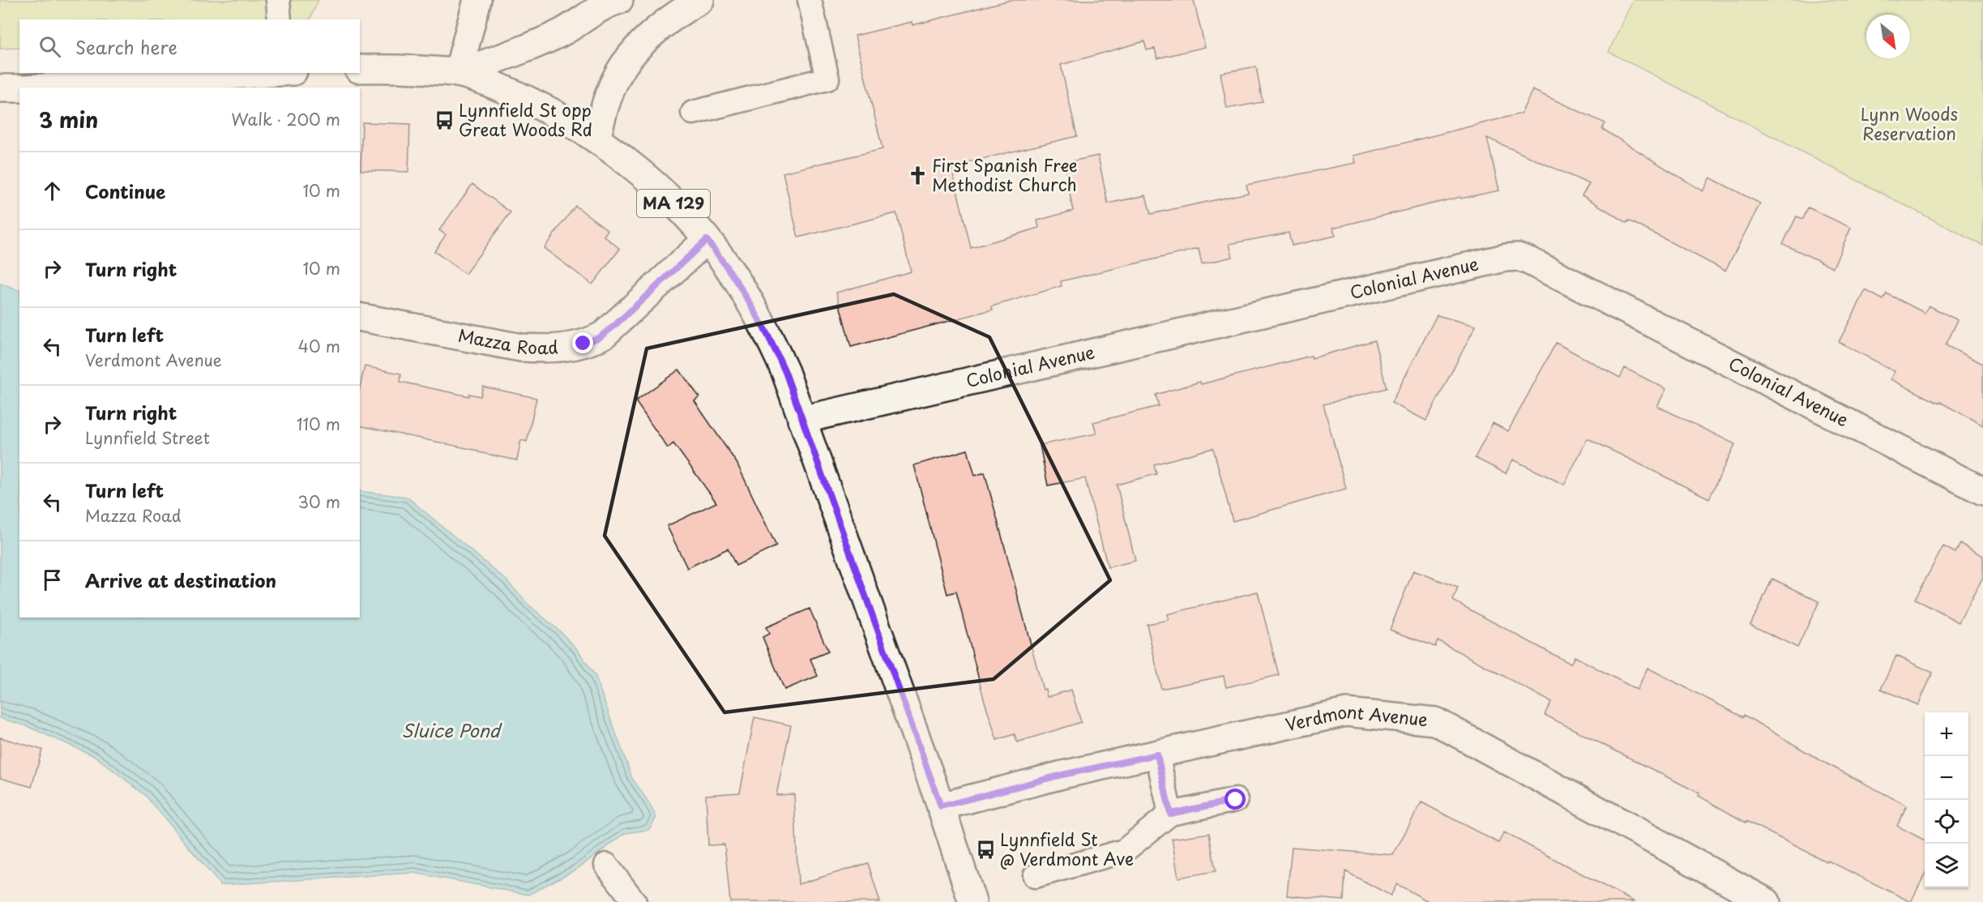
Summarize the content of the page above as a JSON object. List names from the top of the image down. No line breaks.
{"streets":{"street":["MA 129","Colonial Avenue","Mazza Road","Verdmont Avenue"]},"crossings":[["MA 129","Colonial Avenue"],["MA 129","Mazza Road"],["MA 129","Verdmont Avenue"]],"water":["Sluice Pond"],"parks":["Lynn Woods Reservation"],"places":{"bus stop":["Lynnfield St opp Great Woods Rd","Lynnfield St @ Verdmont Ave"],"church":["First Spanish Free Methodist Church"]},"north":"bottom right","page":{"search":"Search here","heading":["3 min","Walk · 200 m"],"list":[["Continue","10 m"],["Turn right","10 m"],["Turn left","Verdmont Avenue","40 m"],["Turn right","Lynnfield Street","110 m"],["Turn left","Mazza Road","30 m"],"Arrive at destination"],"map_buttons":["+","−"]}}
